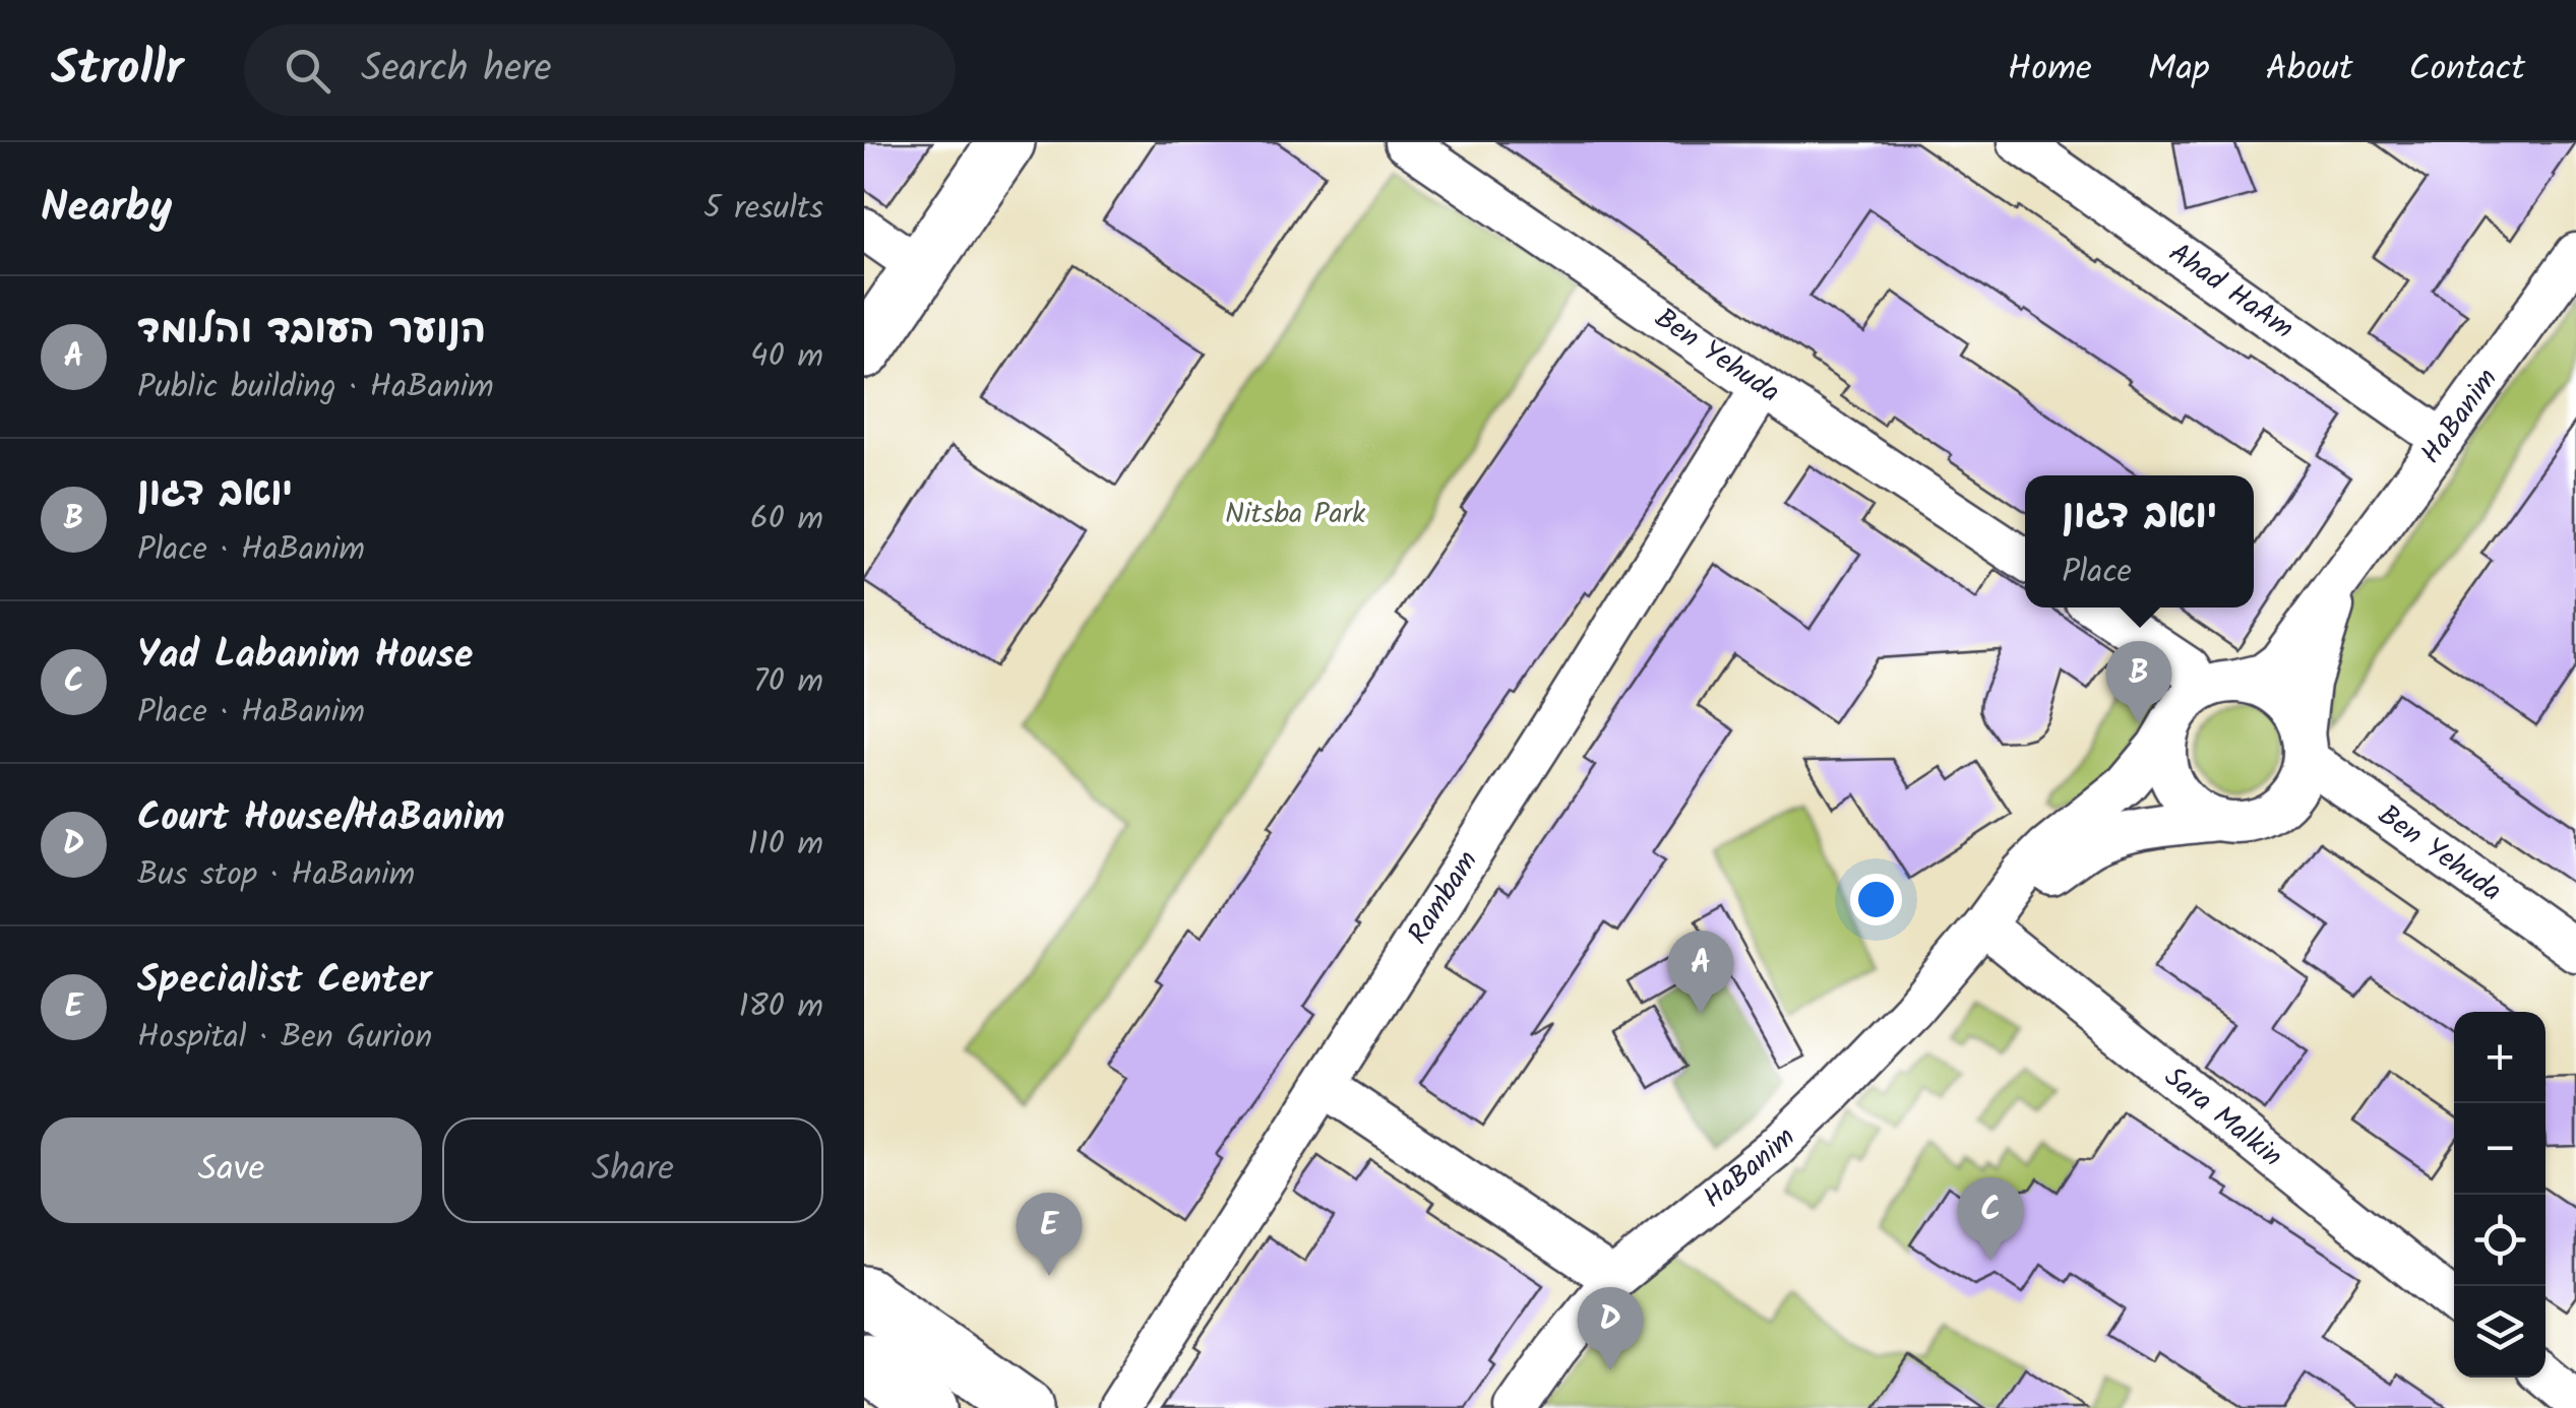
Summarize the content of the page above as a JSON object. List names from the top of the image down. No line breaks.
{"streets":{"street":["Ahad HaAm","Ben Yehuda","HaBanim","Rambam","Sara Malkin"]},"crossings":[["Ahad HaAm","HaBanim"],["Ben Yehuda","HaBanim"],["Ben Yehuda","Rambam"],["HaBanim","Sara Malkin"]],"parks":["Nitsba Park"],"page":{"header":"Strollr","search":"Search here","nav":["Home","Map","About","Contact"],"heading":["Nearby","5 results"],"list":[{"mark":"A","name":"הנוער העובד והלומד","note":"Public building · HaBanim","value":"40 m"},{"mark":"B","name":"יואב דגון","note":"Place · HaBanim","value":"60 m"},{"mark":"C","name":"Yad Labanim House","note":"Place · HaBanim","value":"70 m"},{"mark":"D","name":"Court House/HaBanim","note":"Bus stop · HaBanim","value":"110 m"},{"mark":"E","name":"Specialist Center","note":"Hospital · Ben Gurion","value":"180 m"}],"popup":["יואב דגון","Place"],"pins":["B","A","C","E","D"],"map_buttons":["+","−"],"buttons":["Save","Share"]}}
